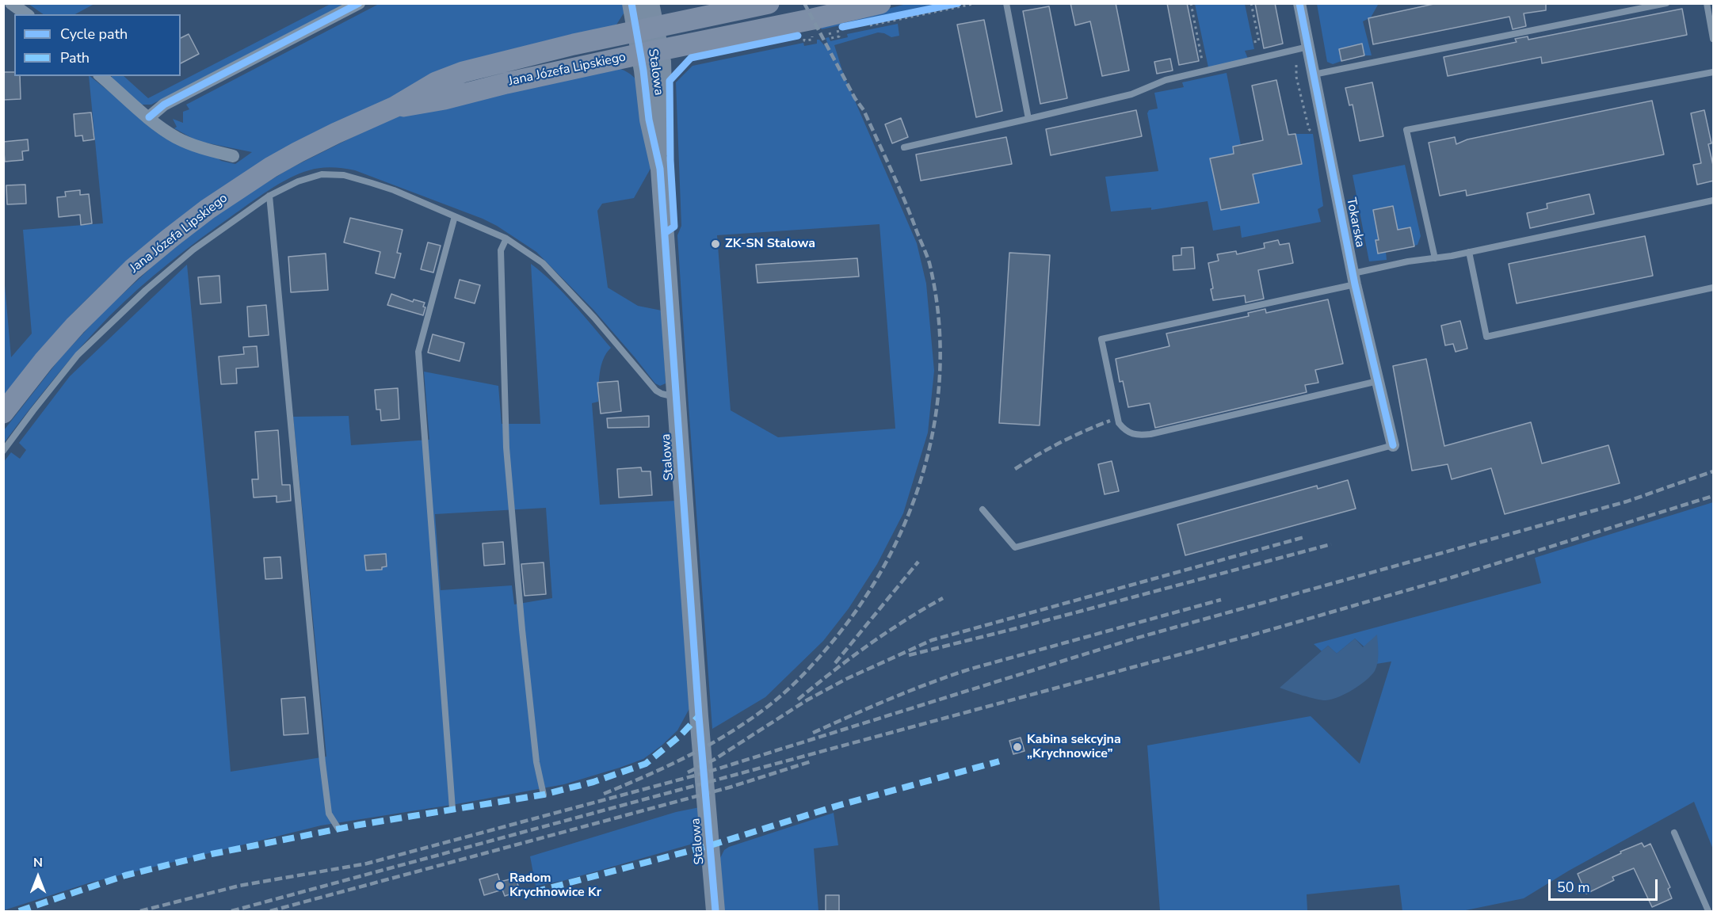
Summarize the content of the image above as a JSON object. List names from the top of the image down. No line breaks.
{"streets":{"main road":["Jana Józefa Lipskiego"],"street":["Stalowa","Tokarska"]},"crossings":[["Jana Józefa Lipskiego","Stalowa"]],"places":["ZK-SN Stalowa","Kabina sekcyjna „Krychnowice”","Radom Krychnowice Kr"],"legend":["Cycle path","Path"],"scale_bar":"50 m","north":"top"}
